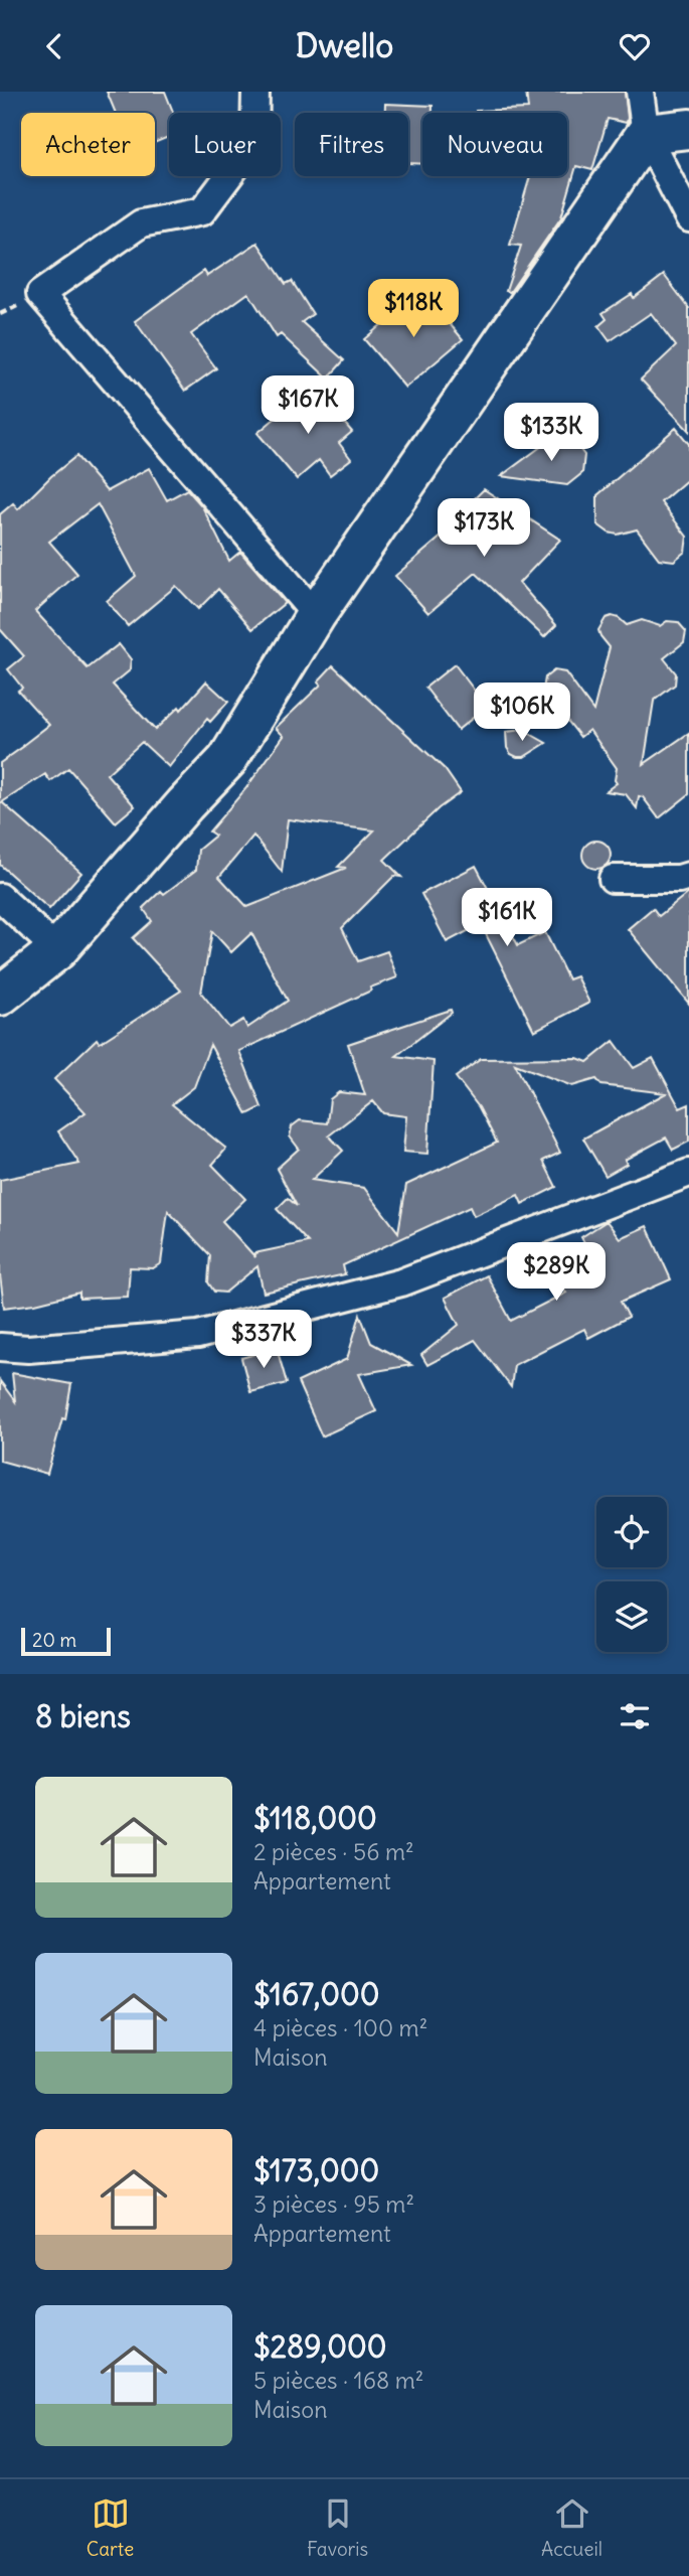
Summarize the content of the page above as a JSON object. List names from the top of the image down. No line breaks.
{"scale_bar":"20 m","page":{"header":"Dwello","chip":["Acheter","Louer","Filtres","Nouveau"],"price":["$118K","$167K","$133K","$173K","$106K","$161K","$289K","$337K"],"scale":"20 m","heading":"8 biens","list":[{"name":"$118,000","note":"2 pièces · 56 m² · Appartement"},{"name":"$167,000","note":"4 pièces · 100 m² · Maison"},{"name":"$173,000","note":"3 pièces · 95 m² · Appartement"},{"name":"$289,000","note":"5 pièces · 168 m² · Maison"}],"tabs":["Carte","Favoris","Accueil"]}}
